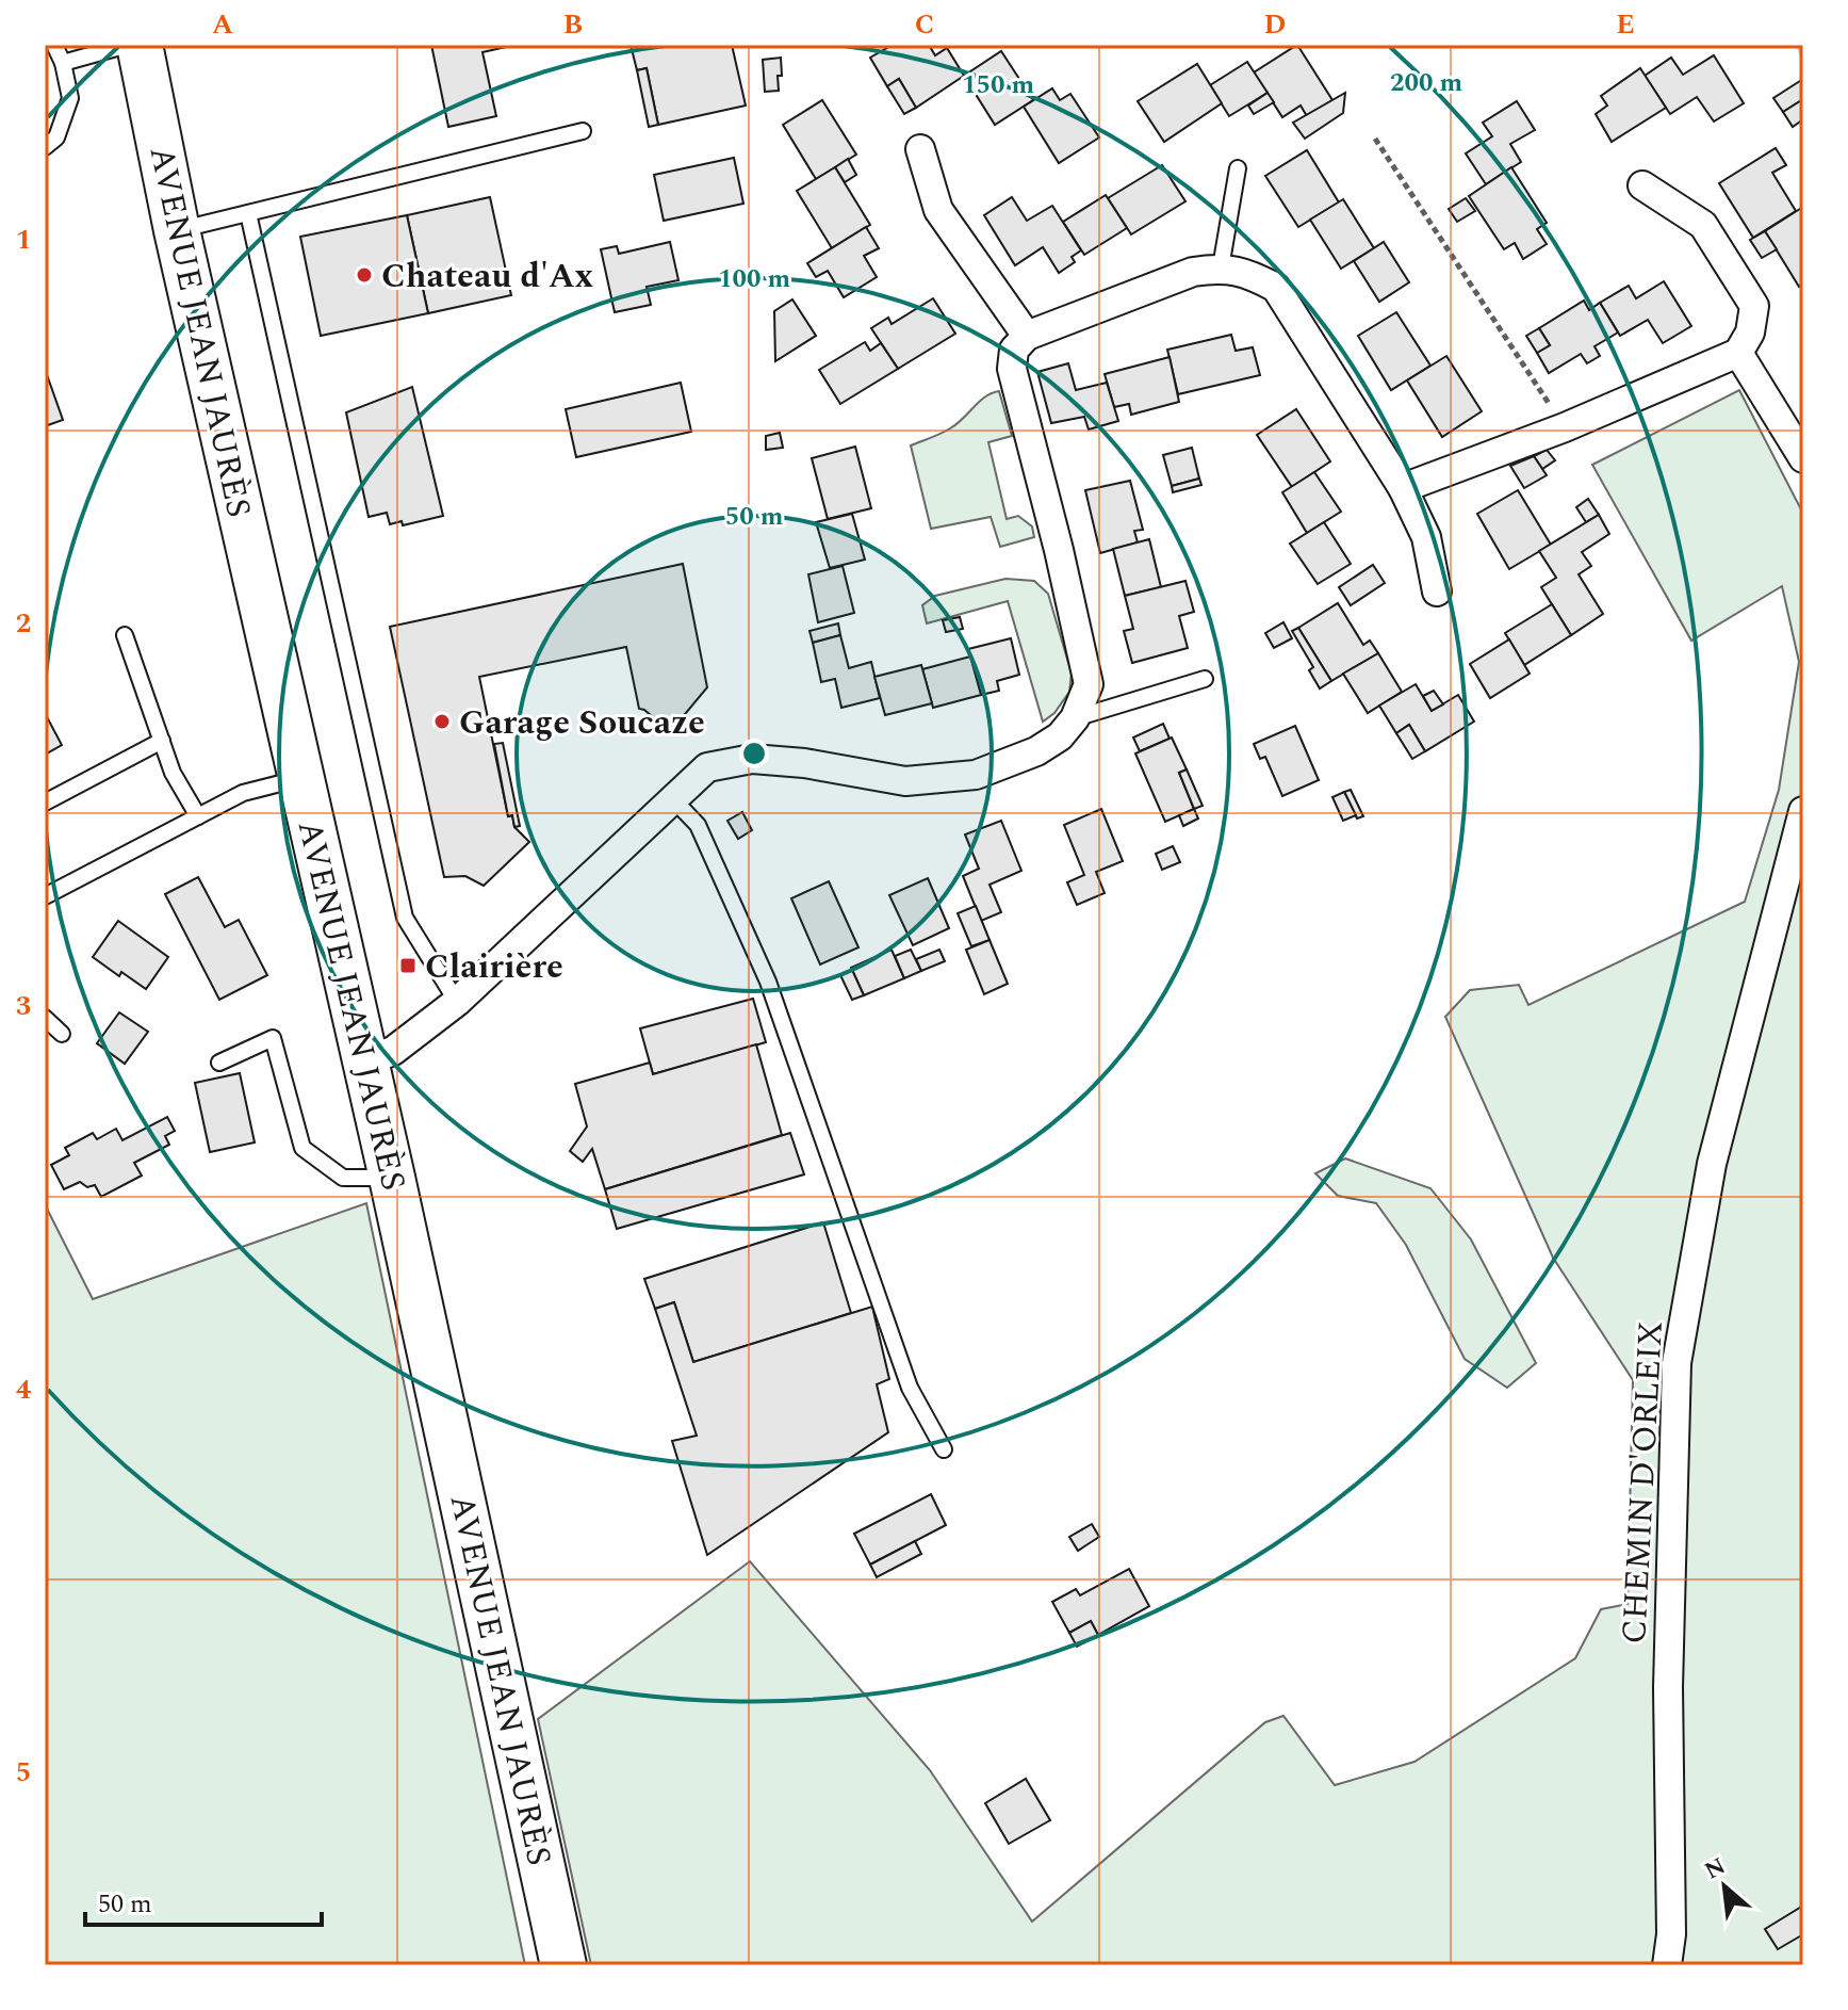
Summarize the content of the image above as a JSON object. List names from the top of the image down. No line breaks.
{"streets":{"main road":["AVENUE JEAN JAURÈS"],"street":["CHEMIN D'ORLEIX"]},"places":{"other":["Chateau d'Ax","Garage Soucaze"],"transit":["Clairière"]},"scale_bar":"50 m","north":"top left","grid":{"columns":["A","B","C","D","E"],"rows":["1","2","3","4","5"]},"rings":["200 m","150 m","100 m","50 m"]}
